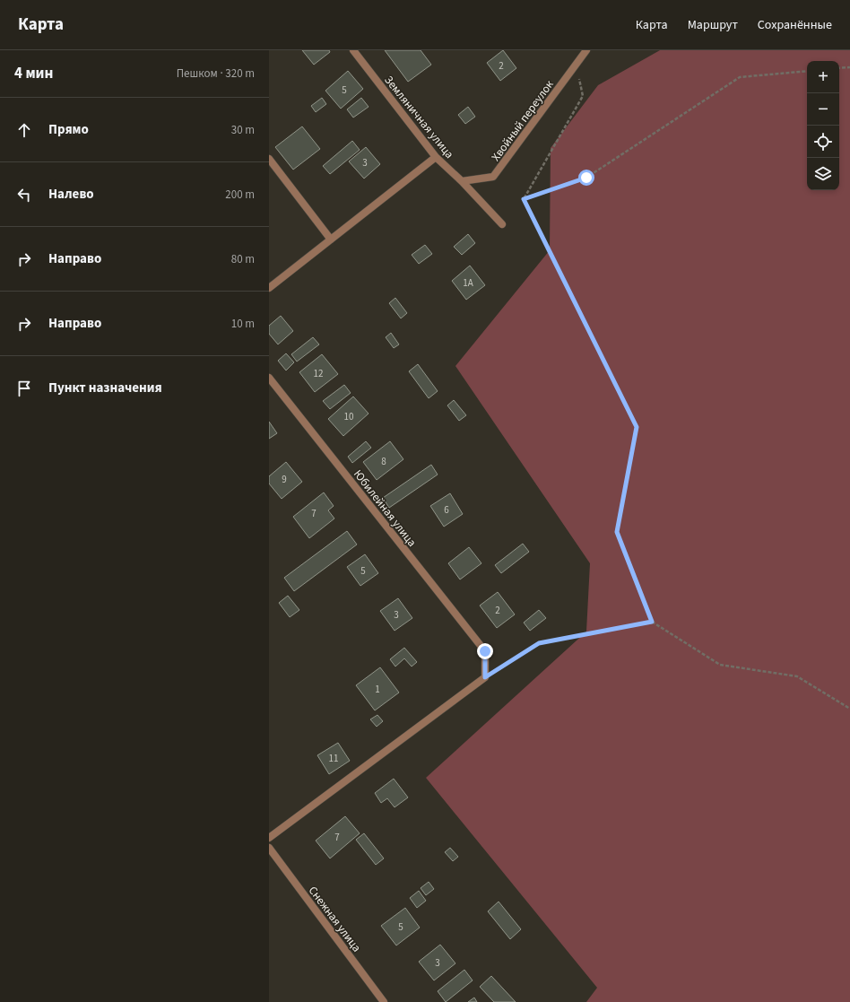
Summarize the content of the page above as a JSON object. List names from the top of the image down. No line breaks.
{"streets":{"street":["Земляничная улица","Хвойный переулок","Юбилейная улица","Снежная улица"]},"crossings":[["Земляничная улица","Хвойный переулок"]],"house_numbers":["2","5","3","1А","12","10","8","9","6","7","5","2","3","1","11","7","5","3"],"page":{"header":"Карта","nav":["Карта","Маршрут","Сохранённые"],"heading":["4 мин","Пешком · 320 m"],"map_buttons":["+","−"],"list":[["Прямо","30 m"],["Налево","200 m"],["Направо","80 m"],["Направо","10 m"],"Пункт назначения"]}}
